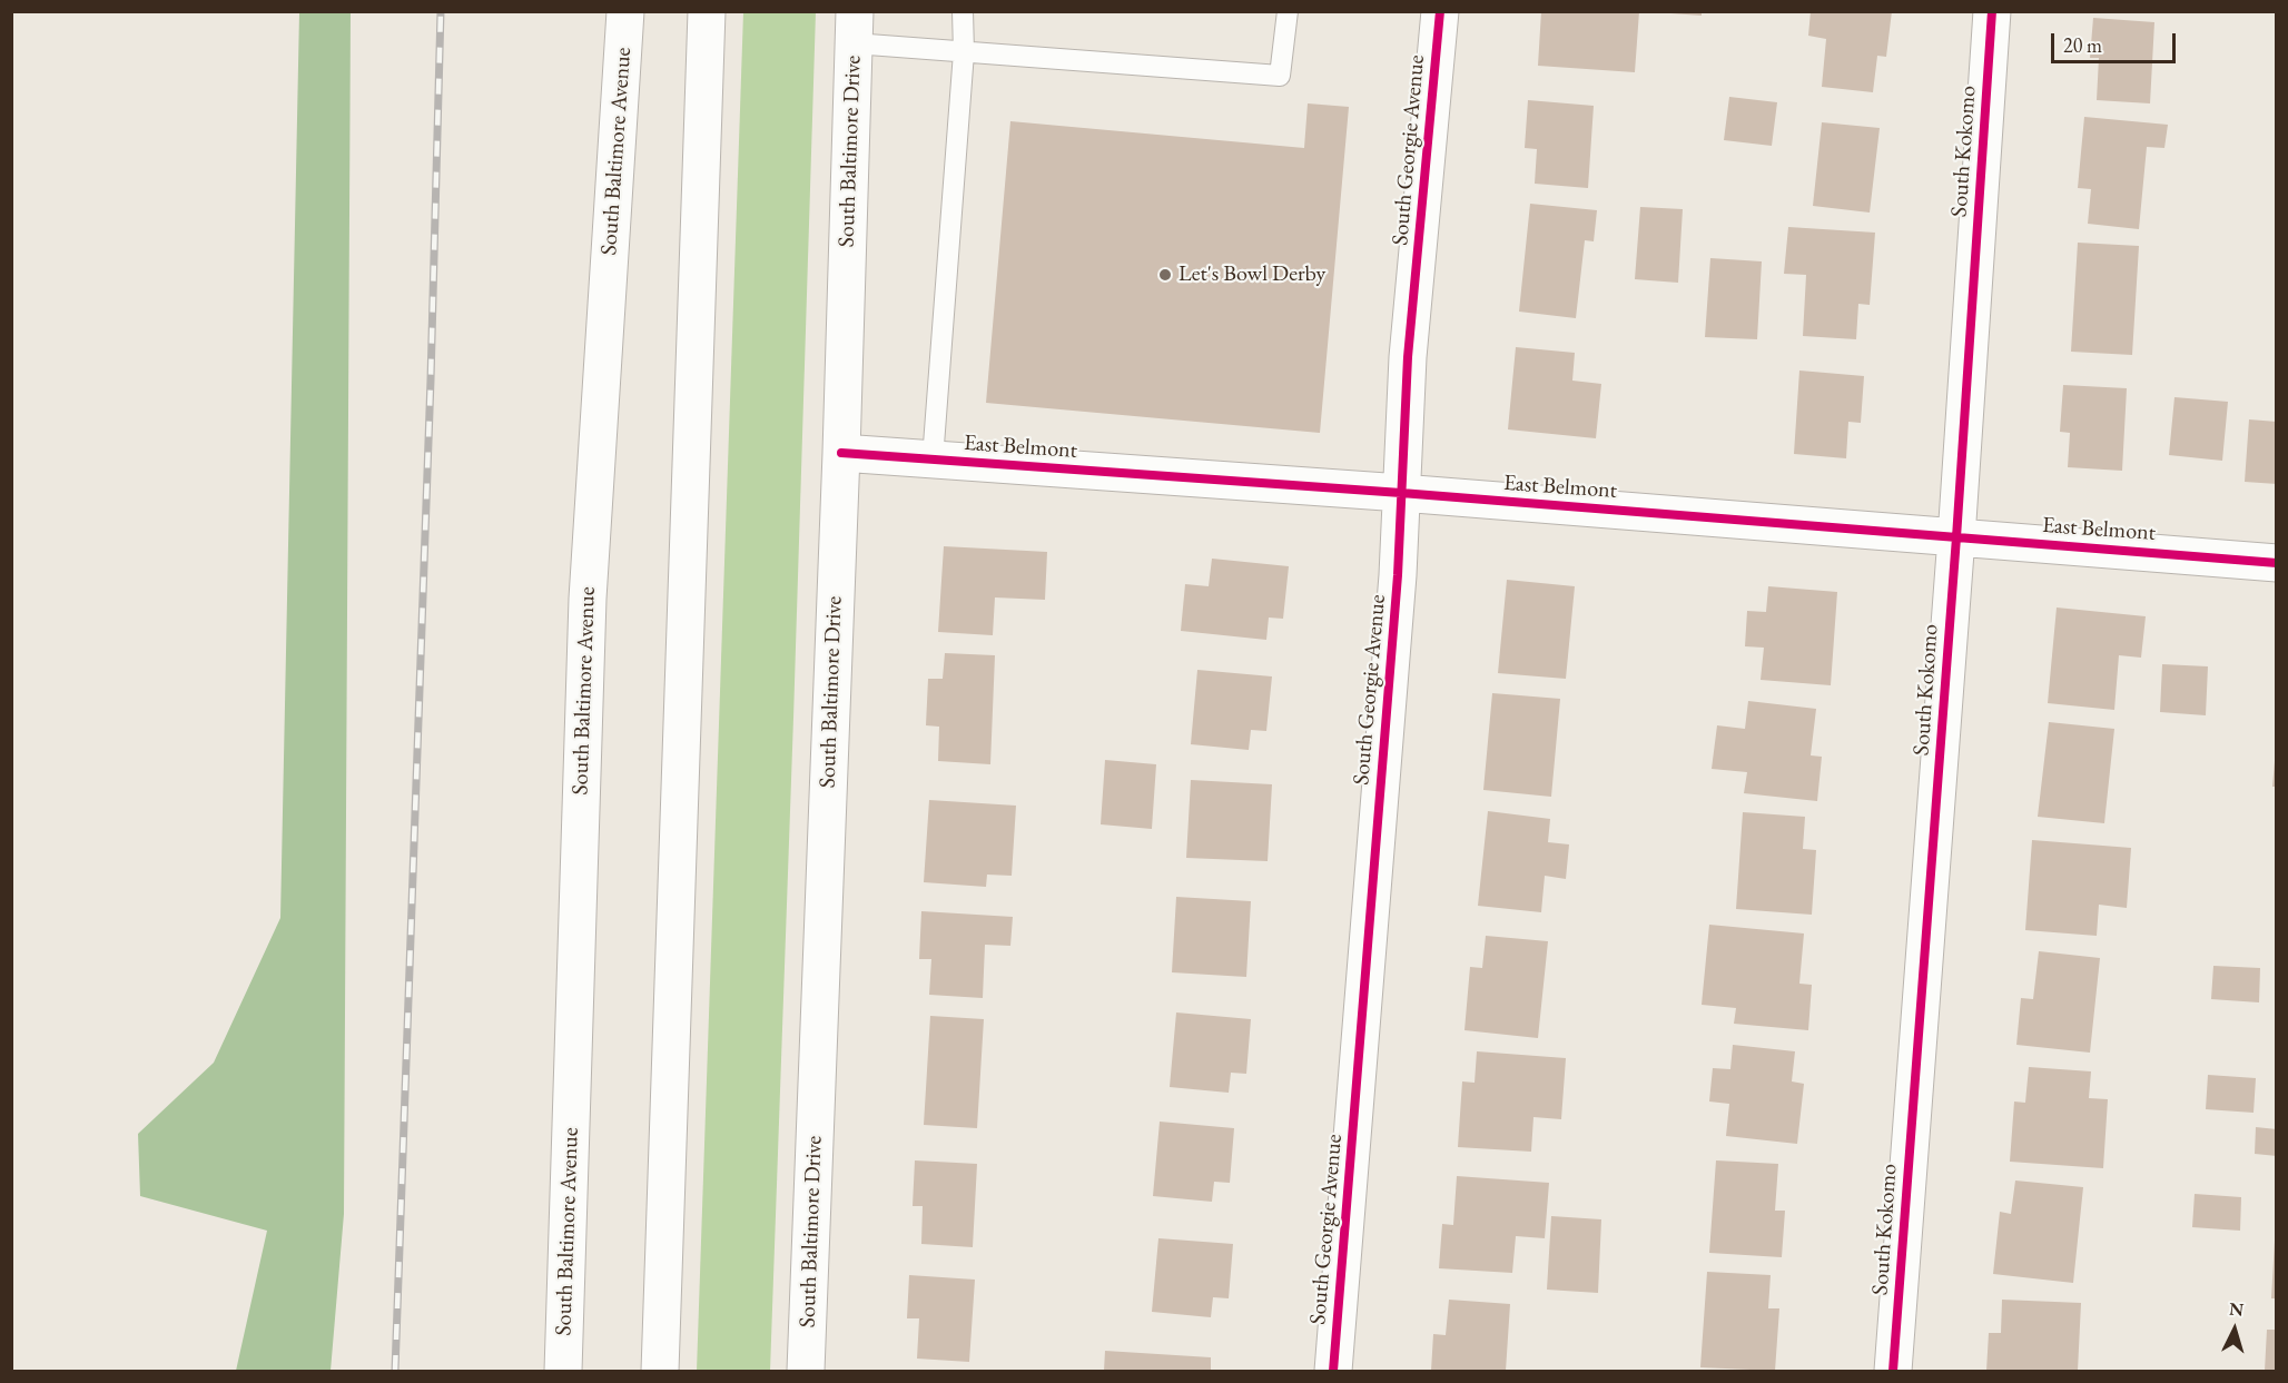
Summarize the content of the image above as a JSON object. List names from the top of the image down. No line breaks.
{"streets":{"street":["South Georgie Avenue","South Baltimore Avenue","South Baltimore Drive","South Kokomo","East Belmont"]},"crossings":[["South Georgie Avenue","East Belmont"],["South Baltimore Drive","East Belmont"],["South Kokomo","East Belmont"]],"places":["Let's Bowl Derby"],"scale_bar":"20 m","north":"top"}
